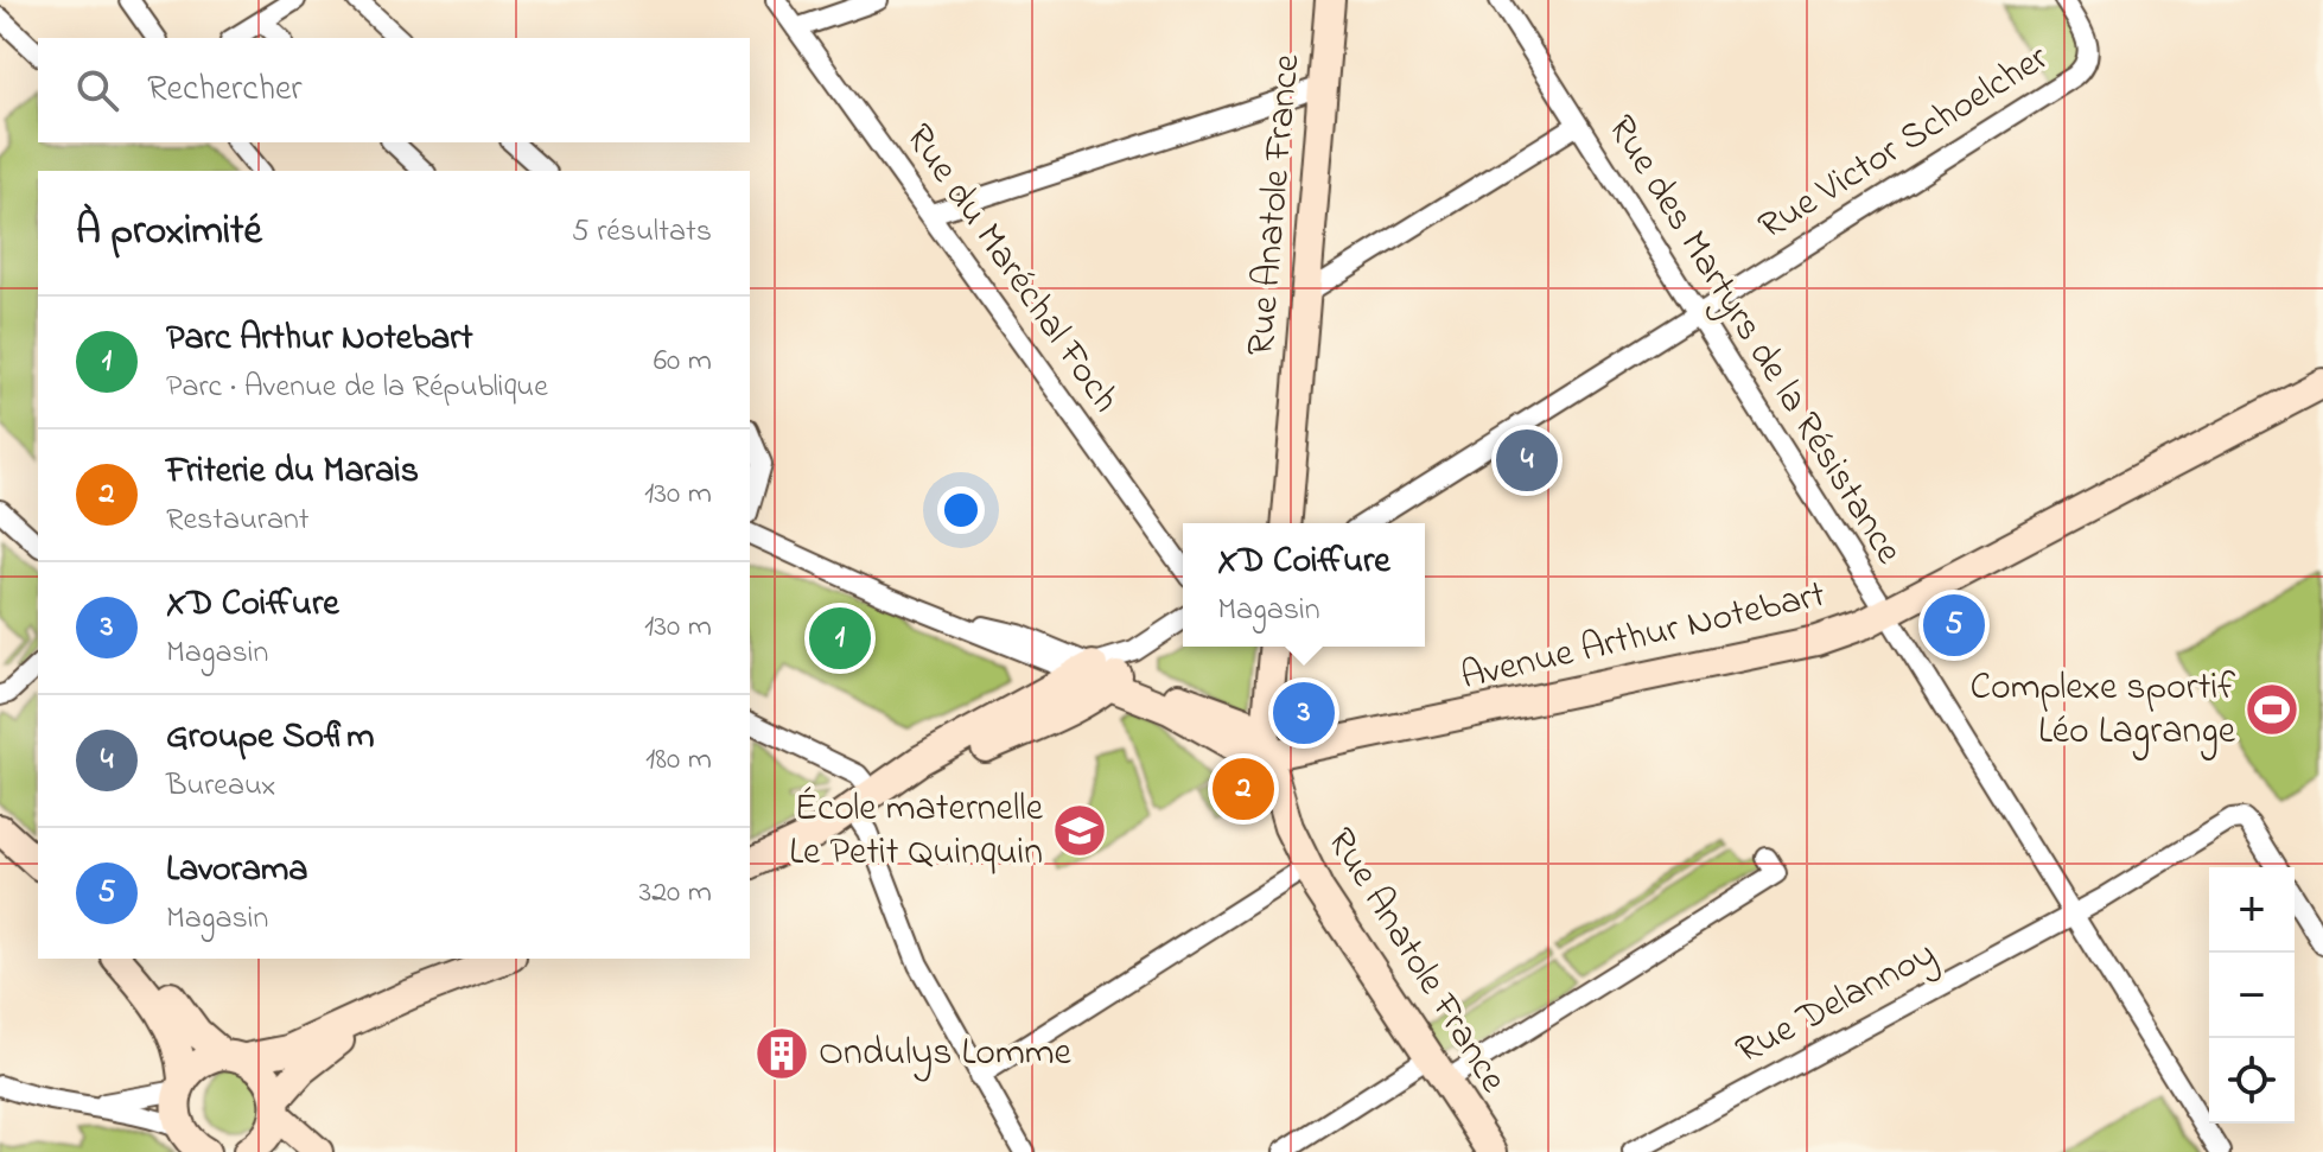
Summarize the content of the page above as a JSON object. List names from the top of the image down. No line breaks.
{"streets":{"street":["Rue Victor Schoelcher","Rue Anatole France","Rue du Maréchal Foch","Rue des Martyrs de la Résistance","Avenue Arthur Notebart","Rue Delannoy"]},"crossings":[["Rue Victor Schoelcher","Rue des Martyrs de la Résistance"],["Rue Anatole France","Avenue Arthur Notebart"],["Rue des Martyrs de la Résistance","Avenue Arthur Notebart"],["Rue des Martyrs de la Résistance","Rue Delannoy"]],"places":{"sports":["Complexe sportif Léo Lagrange"],"school or university":["École maternelle Le Petit Quinquin"],"building":["Ondulys Lomme"]},"page":{"search":"Rechercher","heading":["À proximité","5 résultats"],"list":[{"mark":"1","name":"Parc Arthur Notebart","note":"Parc · Avenue de la République","value":"60 m"},{"mark":"2","name":"Friterie du Marais","note":"Restaurant","value":"130 m"},{"mark":"3","name":"XD Coiffure","note":"Magasin","value":"130 m"},{"mark":"4","name":"Groupe Sofim","note":"Bureaux","value":"180 m"},{"mark":"5","name":"Lavorama","note":"Magasin","value":"320 m"}],"pins":["4","5","1","3","2"],"popup":["XD Coiffure","Magasin"],"map_buttons":["+","−"]}}
